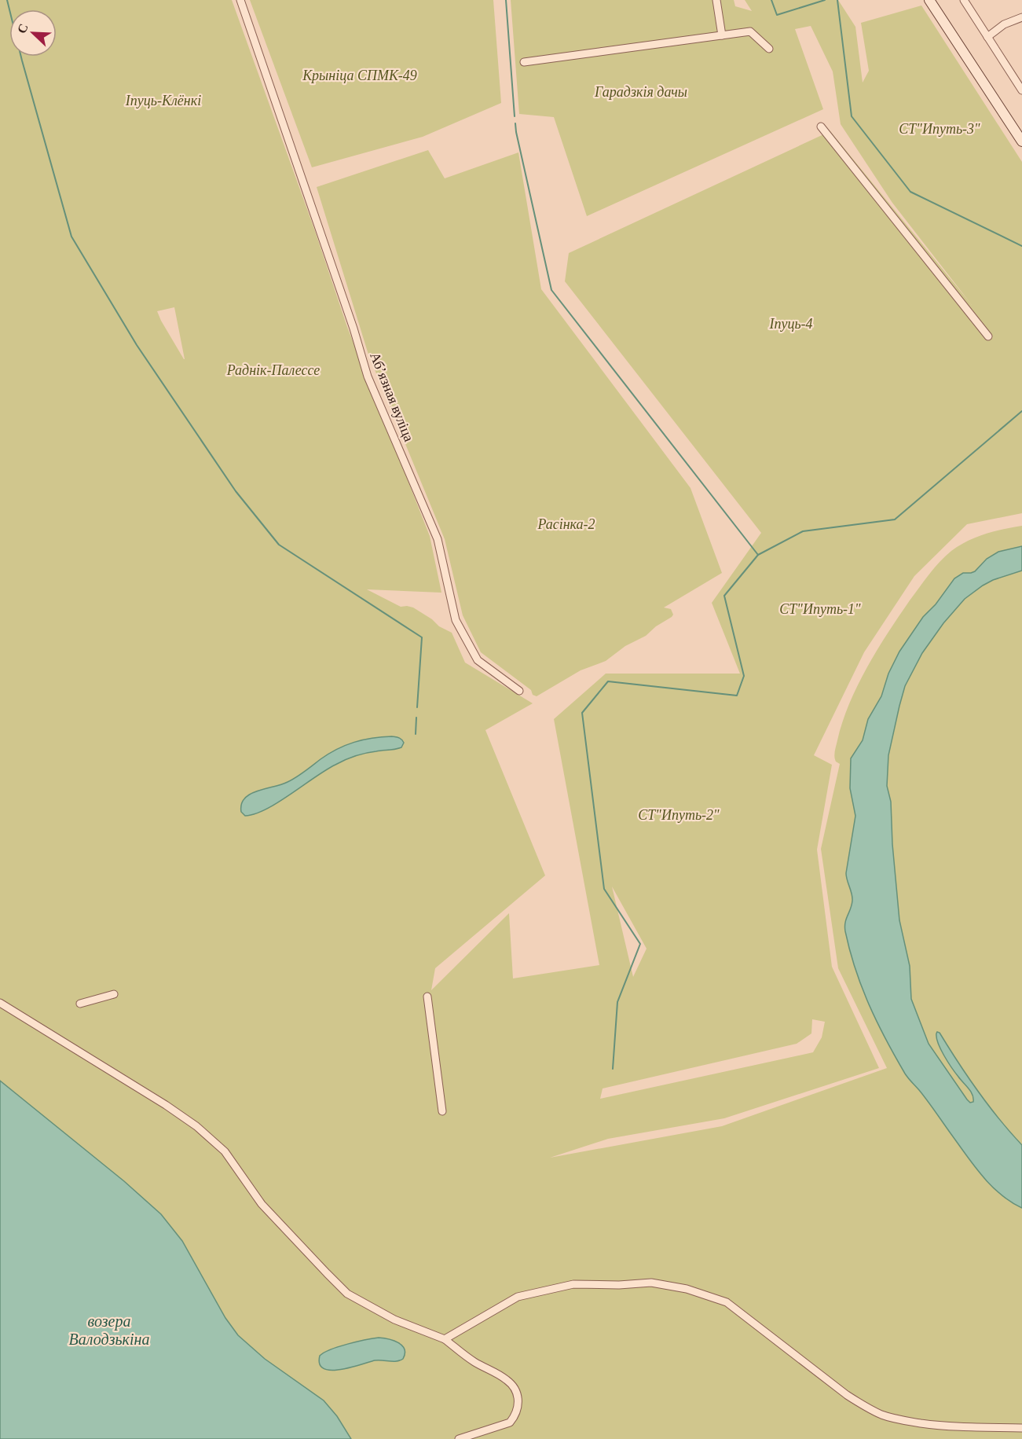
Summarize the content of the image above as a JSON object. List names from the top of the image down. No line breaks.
{"streets":{"street":["Абʼязная вуліца"]},"water":["возера Валодзькіна"],"parks":["Крыніца СПМК-49","Гарадзкія дачы","Іпуць-Клёнкі","СТ\"Ипуть-3\"","Іпуць-4","Раднік-Палессе","Расінка-2","СТ\"Ипуть-1\"","СТ\"Ипуть-2\""],"north":"top left"}
